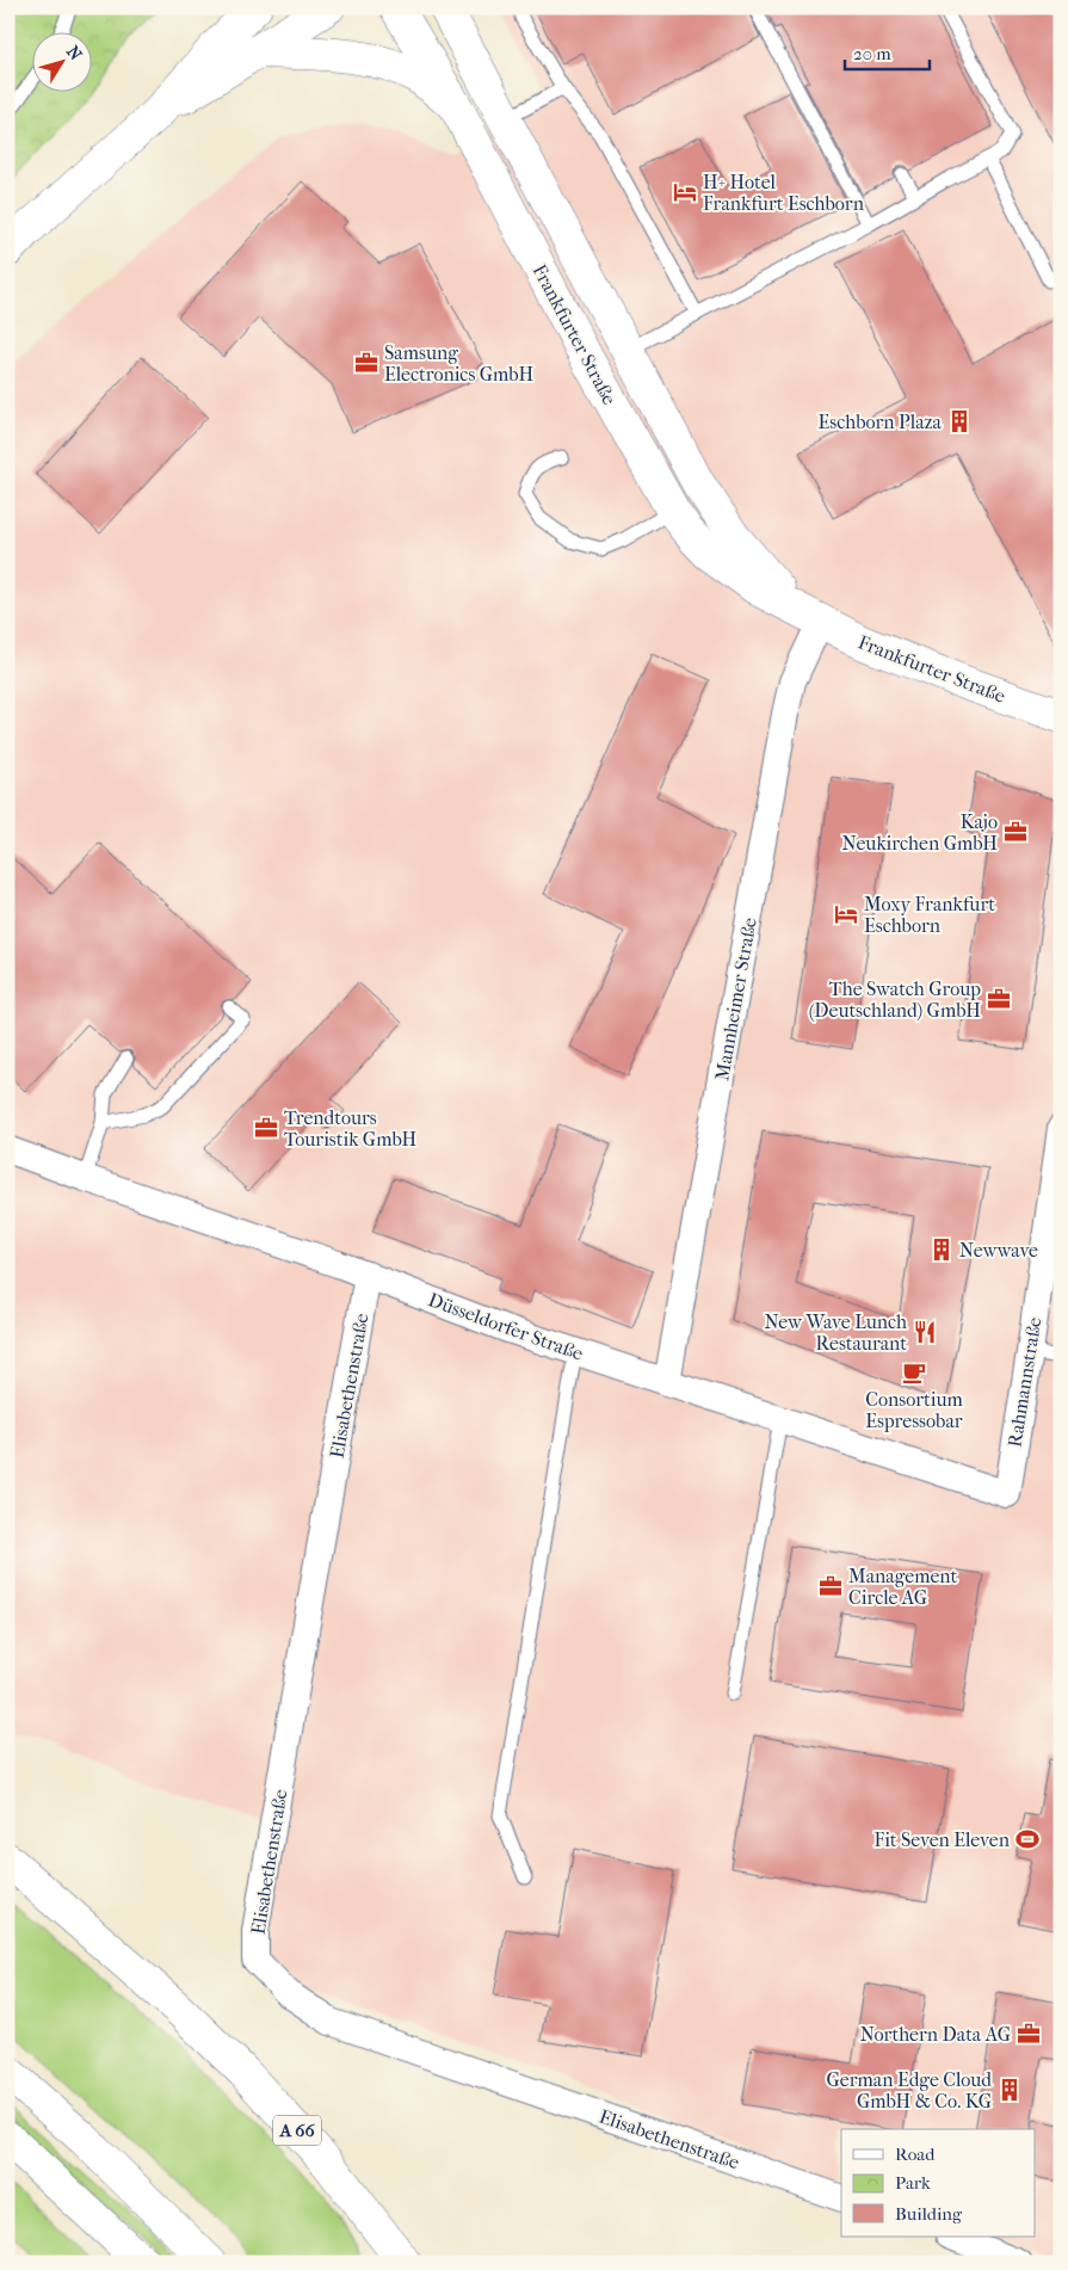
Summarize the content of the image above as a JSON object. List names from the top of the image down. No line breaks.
{"streets":{"main road":["Frankfurter Straße","A 66"],"street":["Mannheimer Straße","Düsseldorfer Straße","Rahmannstraße","Elisabethenstraße"]},"crossings":[["Frankfurter Straße","Mannheimer Straße"],["Mannheimer Straße","Düsseldorfer Straße"],["Düsseldorfer Straße","Rahmannstraße"],["Düsseldorfer Straße","Elisabethenstraße"]],"places":{"hotel":["H+ Hotel Frankfurt Eschborn","Moxy Frankfurt Eschborn"],"office":["Samsung Electronics GmbH","Kajo Neukirchen GmbH","The Swatch Group (Deutschland) GmbH","Trendtours Touristik GmbH","Management Circle AG","Northern Data AG"],"building":["Eschborn Plaza","Newwave","German Edge Cloud GmbH & Co. KG"],"restaurant":["New Wave Lunch Restaurant"],"cafe":["Consortium Espressobar"],"sports":["Fit Seven Eleven"]},"legend":["Road","Park","Building"],"scale_bar":"20 m","north":"top right"}
